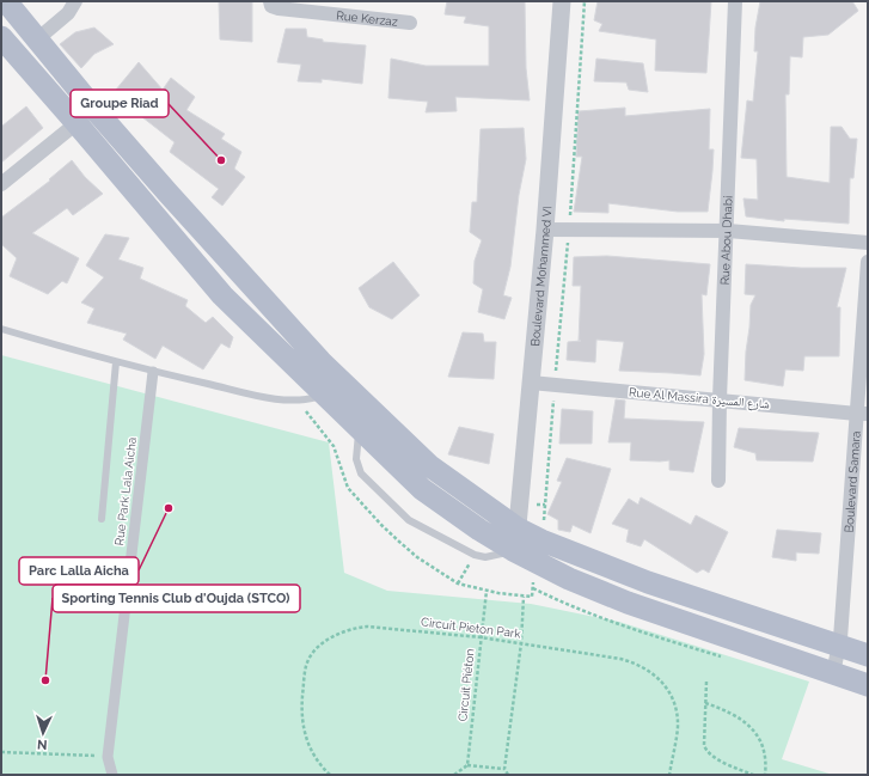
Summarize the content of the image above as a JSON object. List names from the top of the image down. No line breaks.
{"streets":{"street":["Rue Kerzaz","Rue Abou Dhabi","Boulevard Mohammed VI","Rue Al Massira شارع المسيرة","Boulevard Samara","Rue Park Lala Aicha"],"path":["Circuit Pieton Park","Circuit Piéton"]},"crossings":[["Rue Abou Dhabi","Rue Al Massira شارع المسيرة"],["Boulevard Mohammed VI","Rue Al Massira شارع المسيرة"],["Rue Al Massira شارع المسيرة","Boulevard Samara"],["Circuit Pieton Park","Circuit Piéton"]],"places":["Groupe Riad","Parc Lalla Aicha","Sporting Tennis Club d'Oujda (STCO)"],"north":"bottom"}
